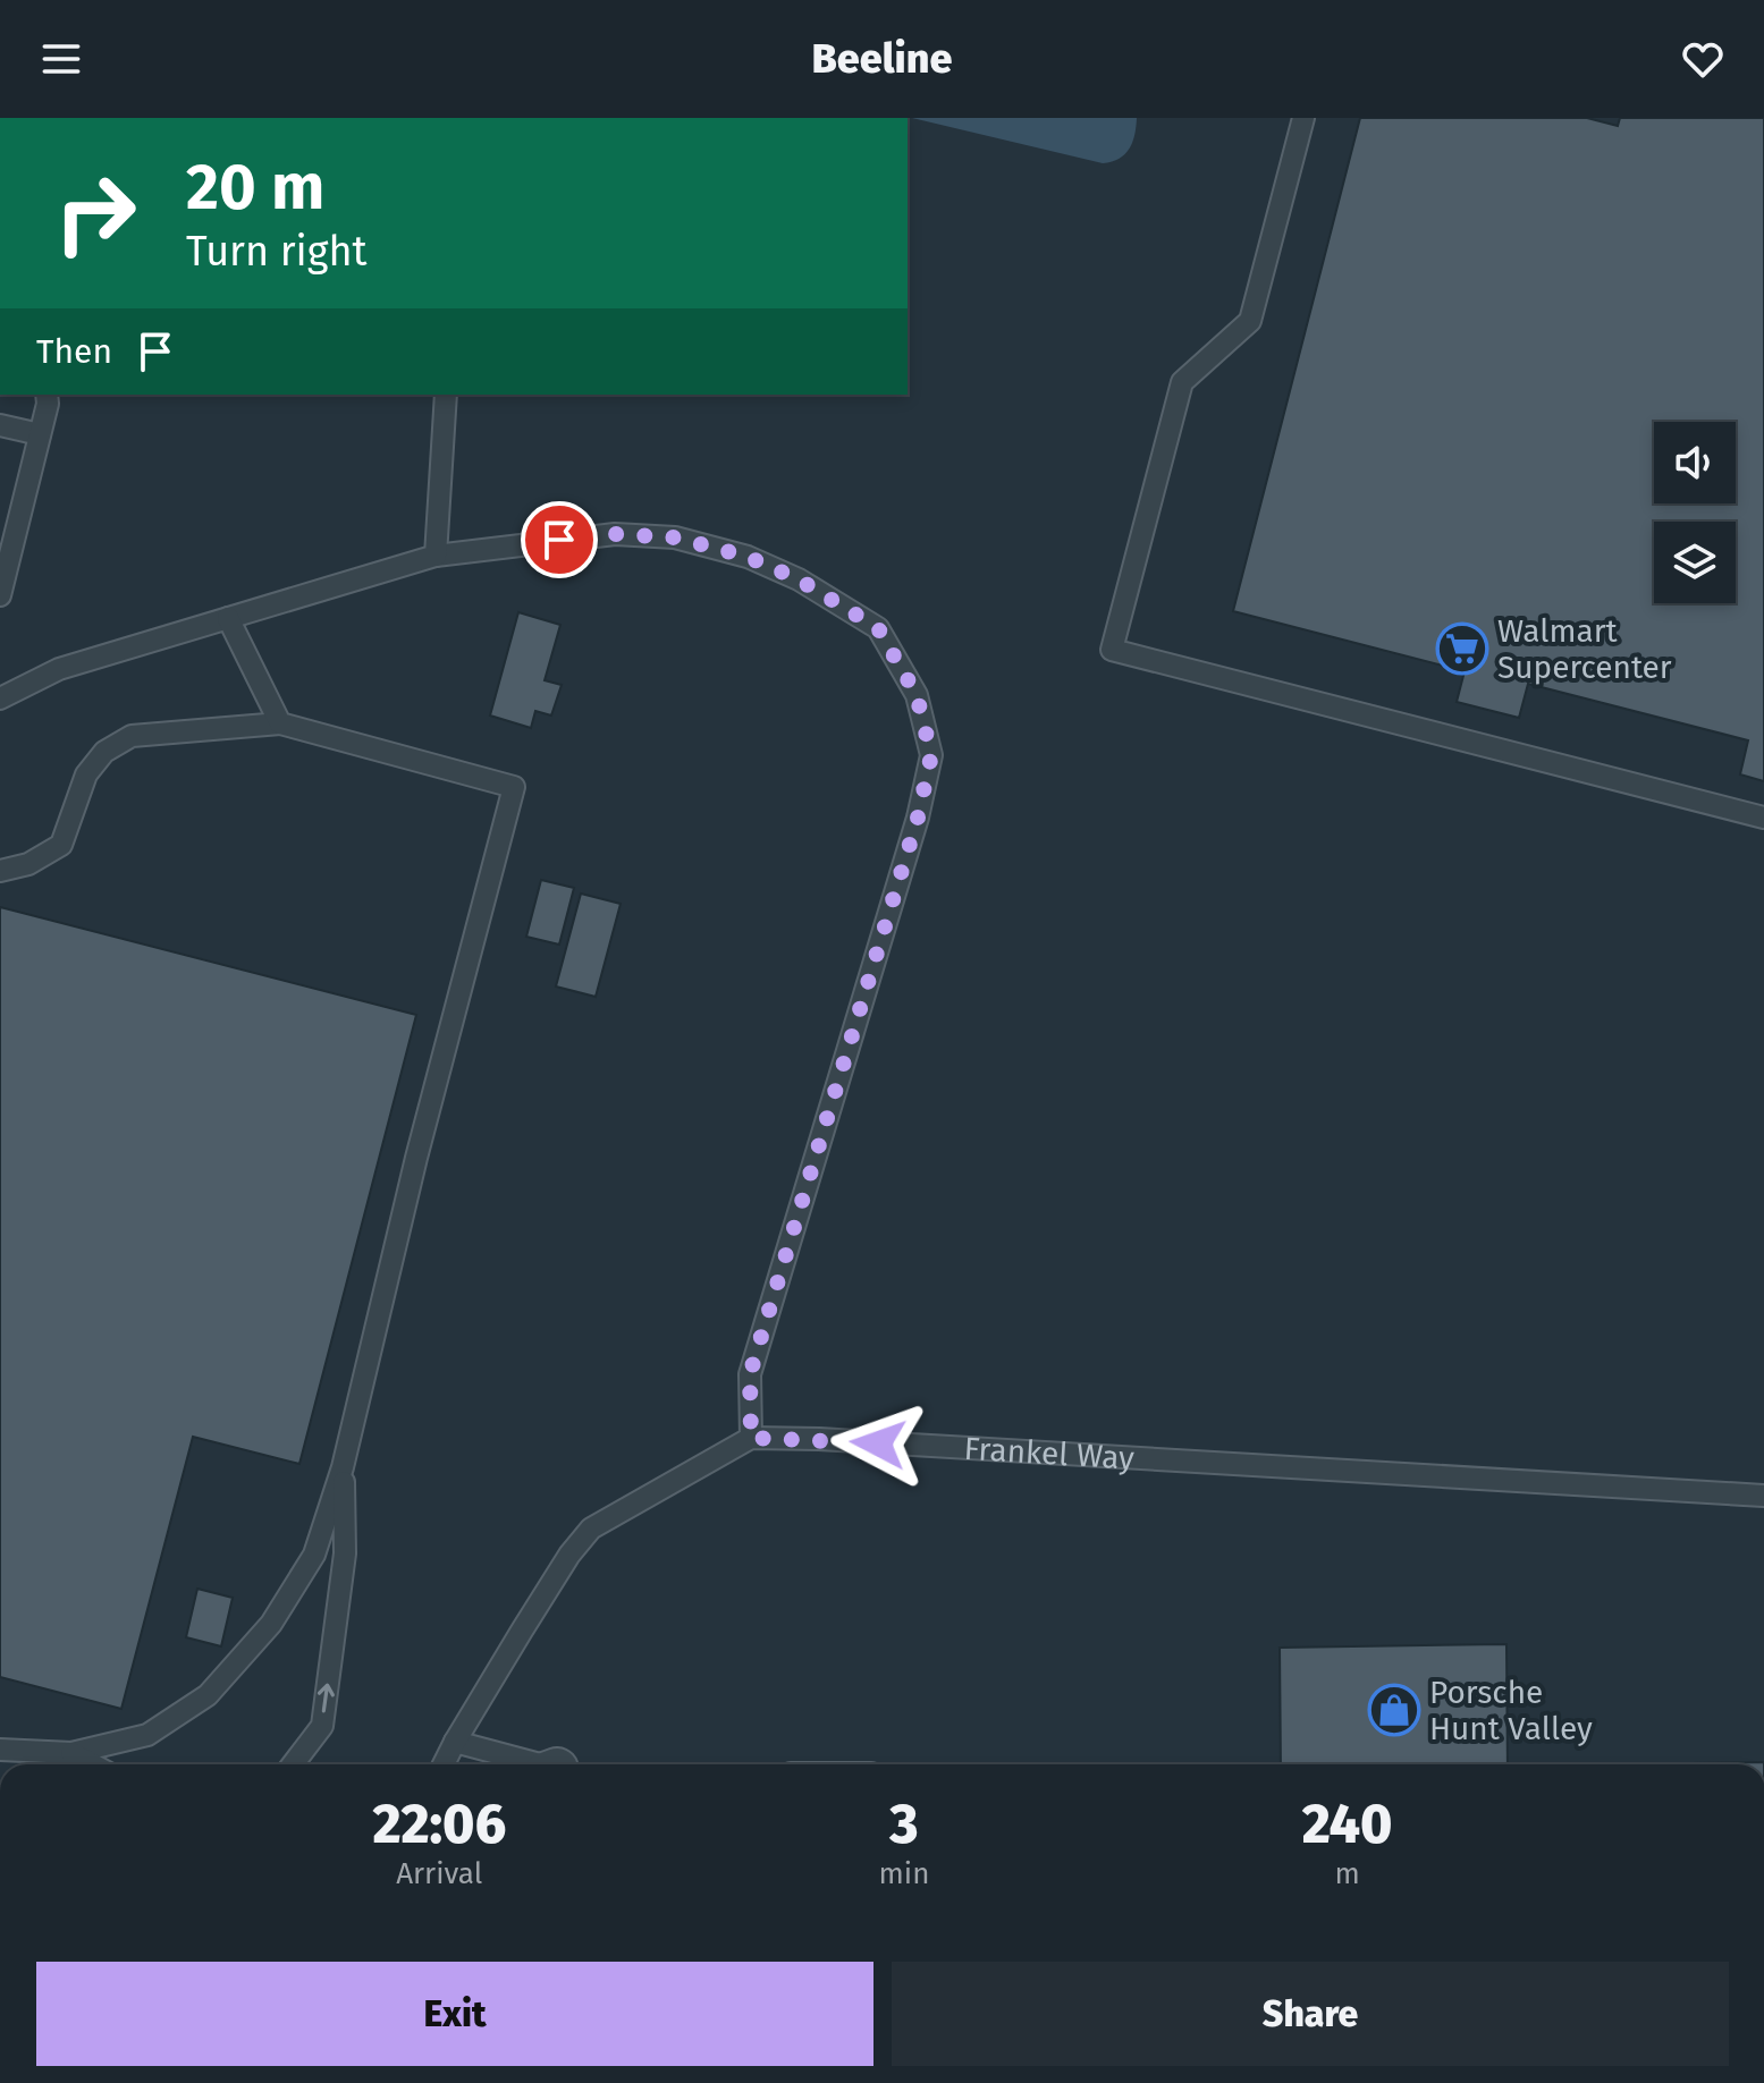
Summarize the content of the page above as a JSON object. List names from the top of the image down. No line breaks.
{"streets":{"lane":["Frankel Way"]},"places":{"supermarket":["Walmart Supercenter"],"shop":["Porsche Hunt Valley"]},"page":{"header":"Beeline","turn":["20 m","Turn right"],"then":"Then","eta":["22:06","Arrival","3","min","240","m"],"buttons":["Exit","Share"]}}
